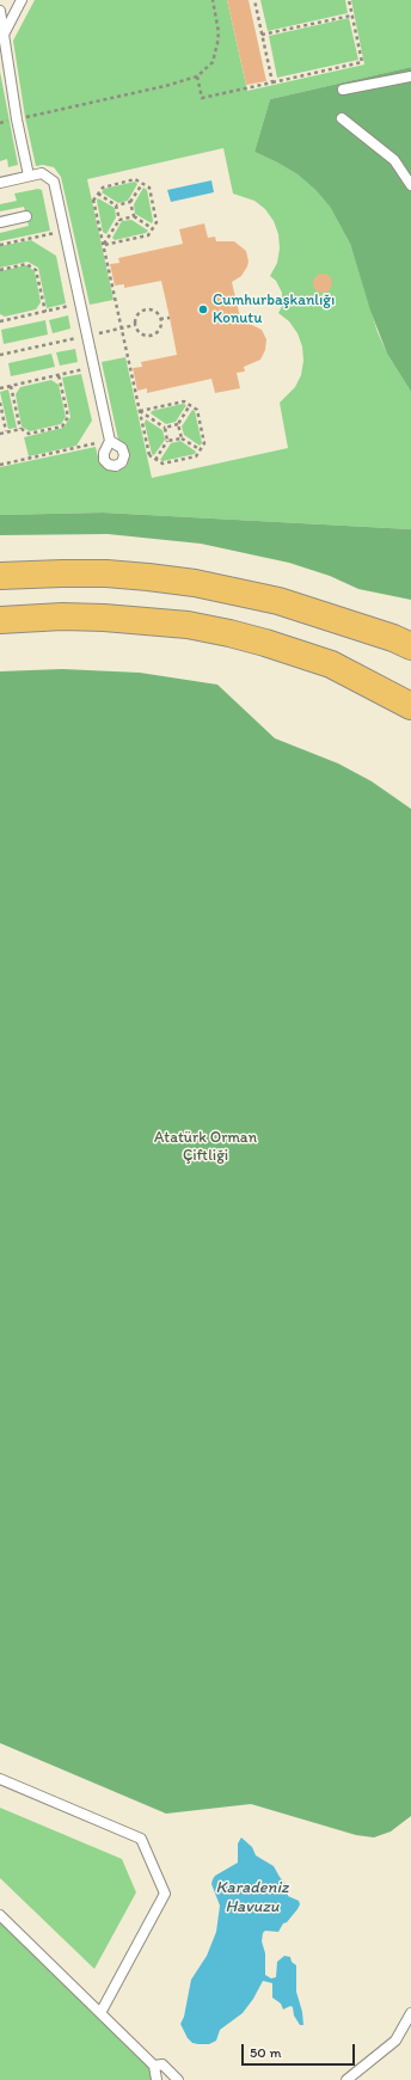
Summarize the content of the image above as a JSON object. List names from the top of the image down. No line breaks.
{"water":["Karadeniz Havuzu"],"parks":["Atatürk Orman Çiftliği"],"places":["Cumhurbaşkanlığı Konutu"],"scale_bar":"50 m"}
